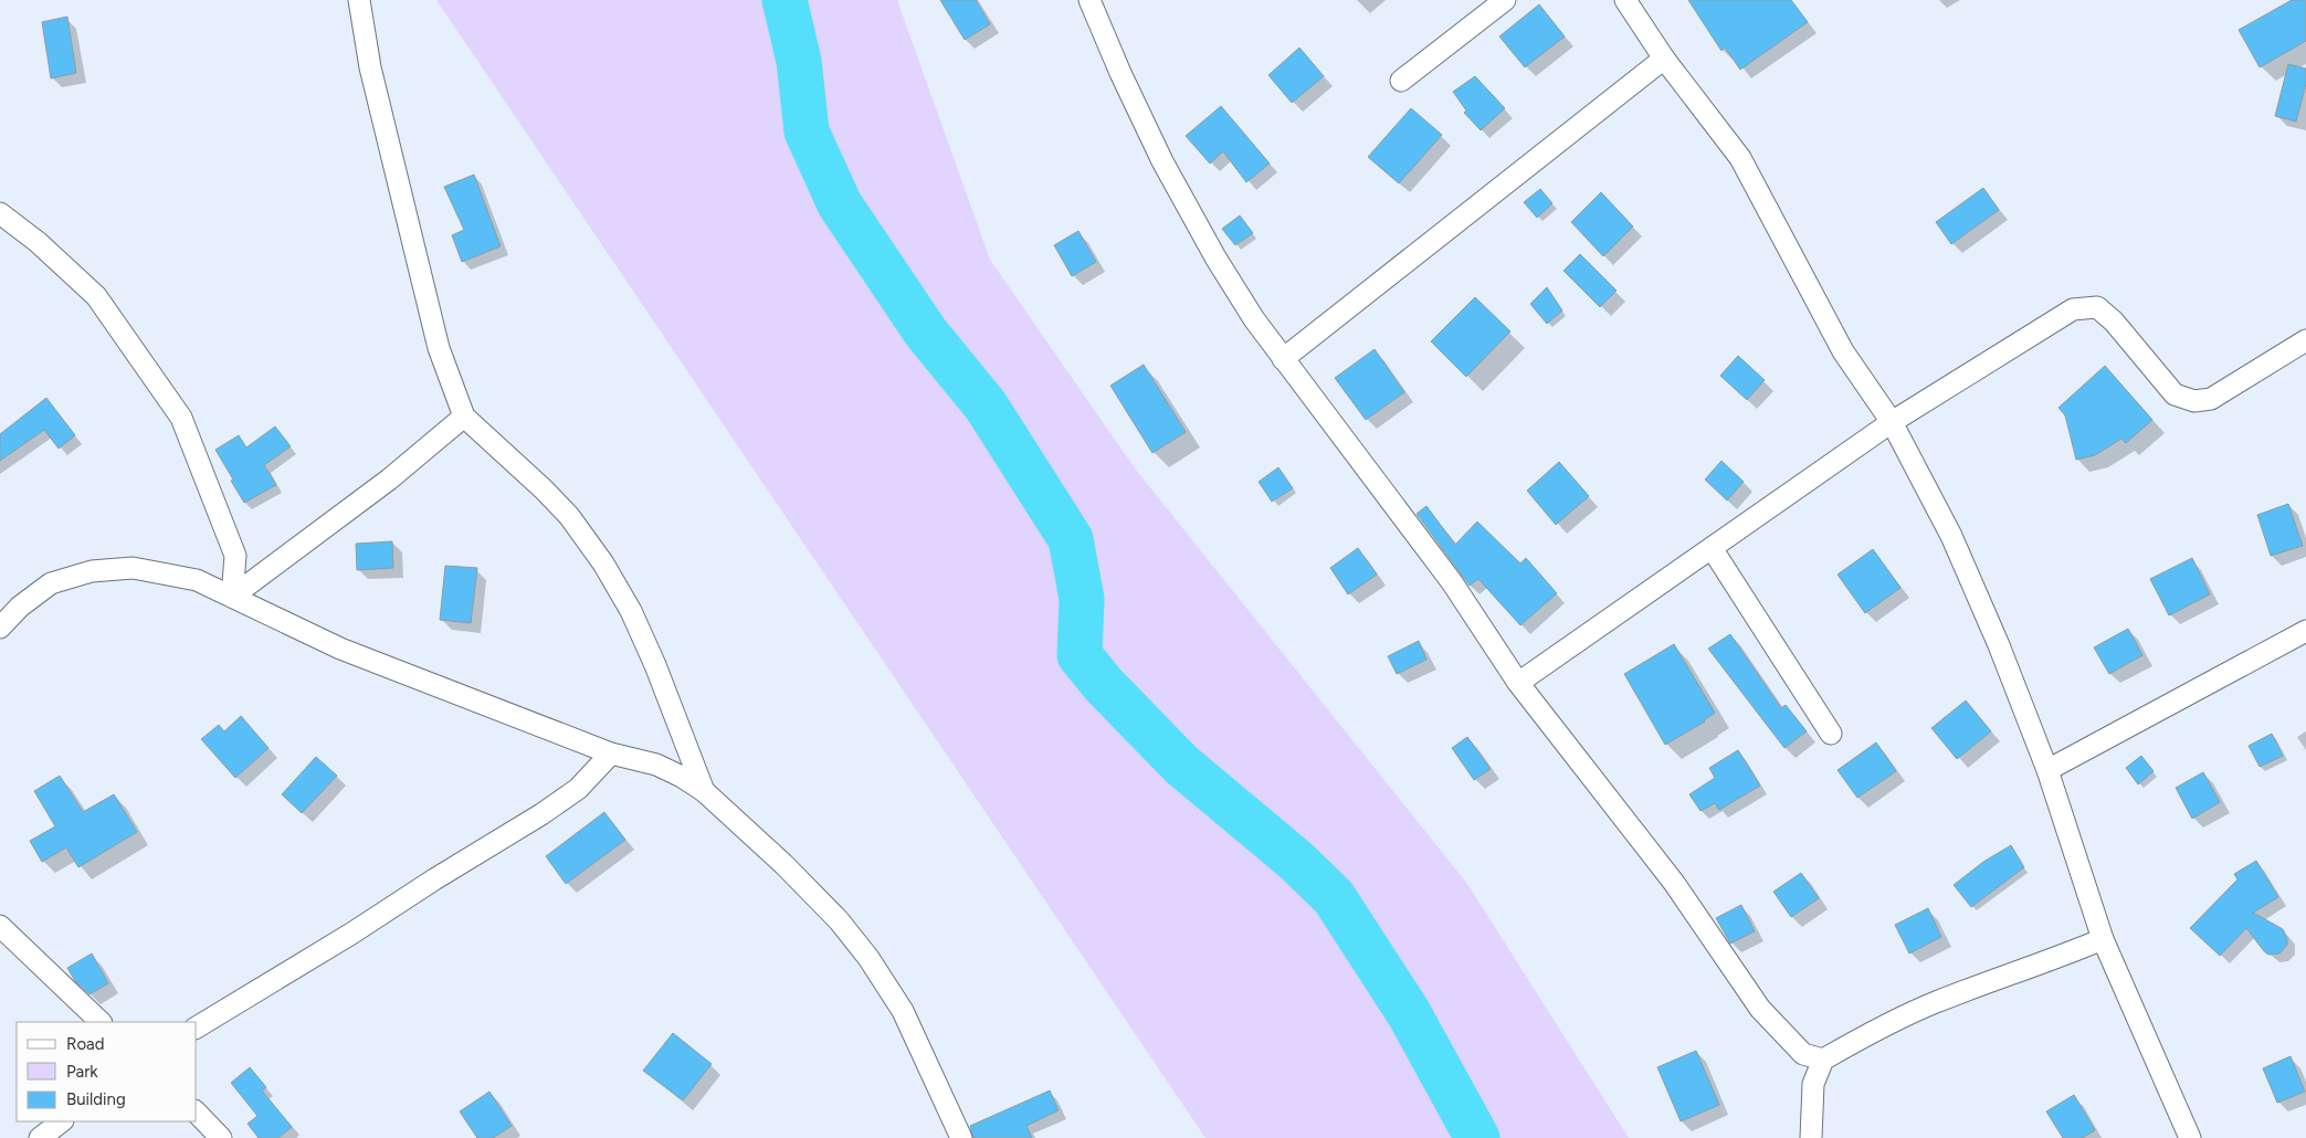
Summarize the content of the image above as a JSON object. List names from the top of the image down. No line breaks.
{"legend":["Road","Park","Building"]}
